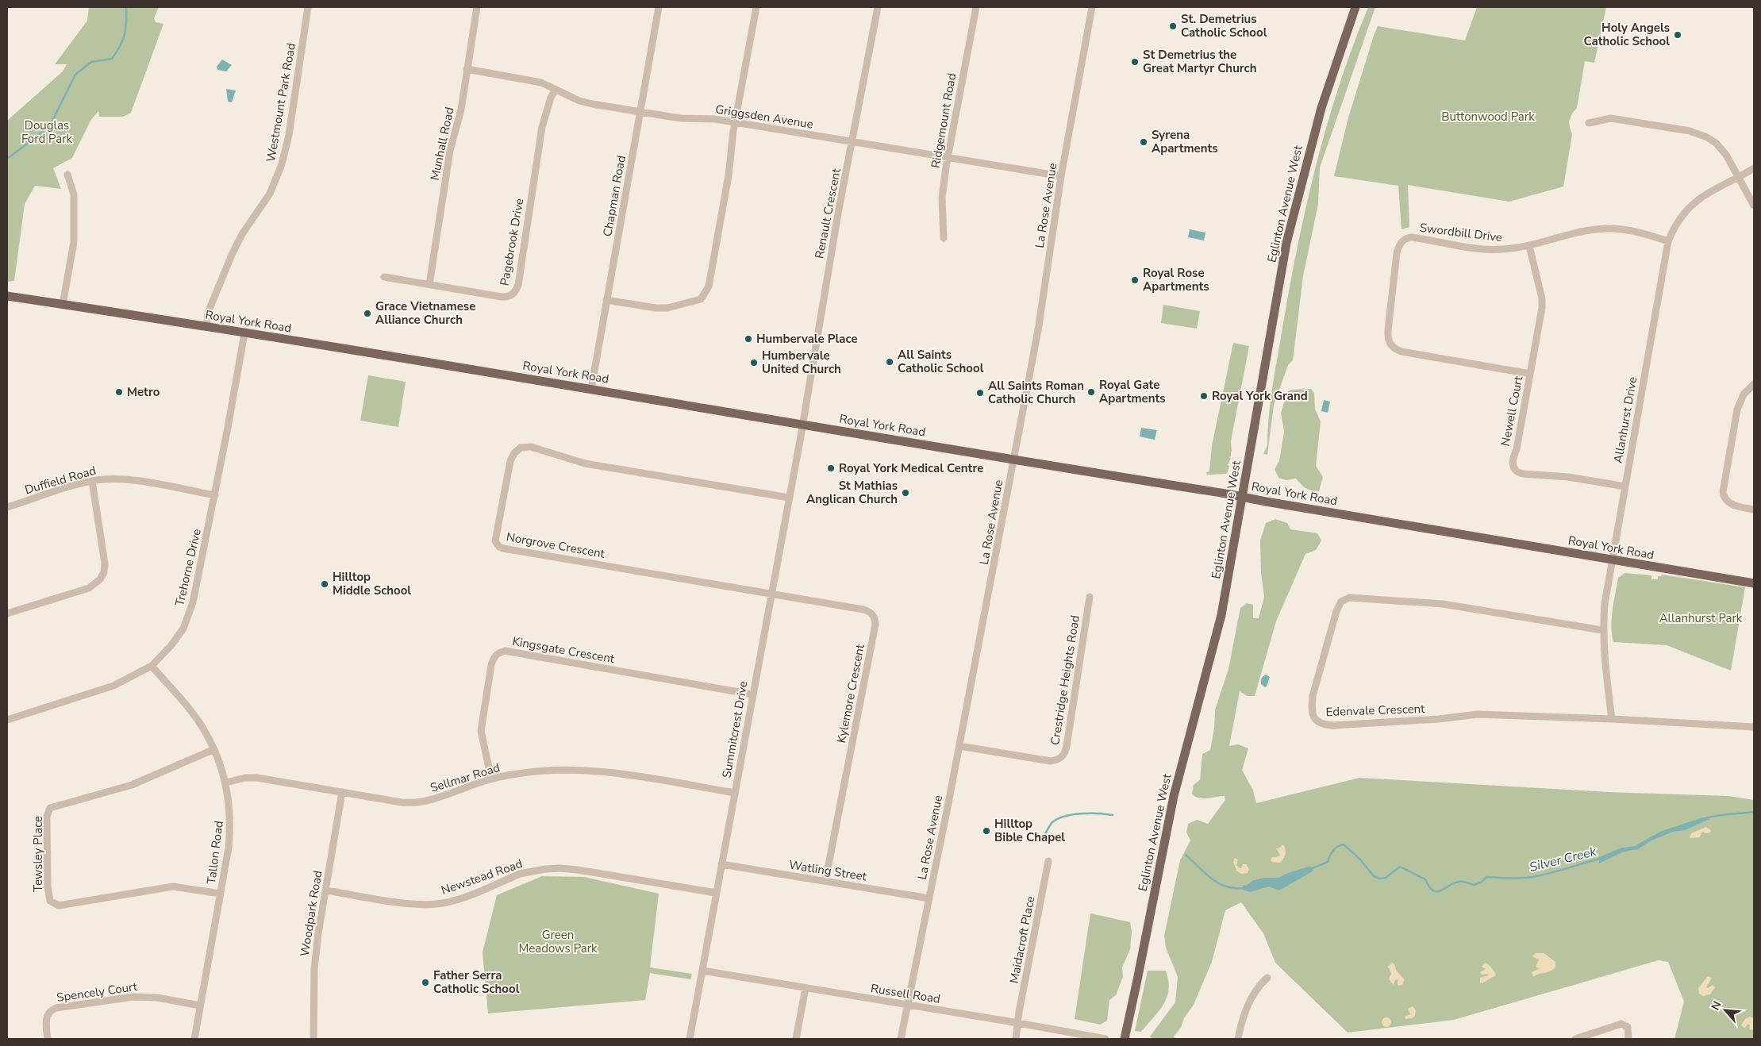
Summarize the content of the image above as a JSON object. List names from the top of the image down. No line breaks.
{"streets":{"main road":["Eglinton Avenue West","Royal York Road"],"street":["Westmount Park Road","Griggsden Avenue","Ridgemount Road","Munhall Road","Chapman Road","La Rose Avenue","Renault Crescent","Swordbill Drive","Pagebrook Drive","Newell Court","Allanhurst Drive","Duffield Road","Norgrove Crescent","Trehorne Drive","Kingsgate Crescent","Crestridge Heights Road","Kylemore Crescent","Edenvale Crescent","Summitcrest Drive","Sellmar Road","Tallon Road","Tewsley Place","Watling Street","Newstead Road","Woodpark Road","Maidacroft Place","Spencely Court","Russell Road"]},"crossings":[["Westmount Park Road","Royal York Road"],["Griggsden Avenue","Ridgemount Road"],["Griggsden Avenue","Munhall Road"],["Griggsden Avenue","Chapman Road"],["Griggsden Avenue","La Rose Avenue"],["Griggsden Avenue","Renault Crescent"],["Griggsden Avenue","Pagebrook Drive"],["Munhall Road","Pagebrook Drive"],["Chapman Road","Royal York Road"],["Eglinton Avenue West","Royal York Road"],["La Rose Avenue","Royal York Road"],["La Rose Avenue","Crestridge Heights Road"],["La Rose Avenue","Watling Street"],["La Rose Avenue","Russell Road"],["Renault Crescent","Royal York Road"],["Renault Crescent","Summitcrest Drive"],["Swordbill Drive","Newell Court"],["Swordbill Drive","Allanhurst Drive"],["Royal York Road","Allanhurst Drive"],["Royal York Road","Trehorne Drive"],["Royal York Road","Summitcrest Drive"],["Newell Court","Allanhurst Drive"],["Allanhurst Drive","Edenvale Crescent"],["Duffield Road","Trehorne Drive"],["Norgrove Crescent","Kylemore Crescent"],["Norgrove Crescent","Summitcrest Drive"],["Trehorne Drive","Tallon Road"],["Kingsgate Crescent","Summitcrest Drive"],["Kingsgate Crescent","Sellmar Road"],["Kylemore Crescent","Summitcrest Drive"],["Kylemore Crescent","Watling Street"],["Summitcrest Drive","Sellmar Road"],["Summitcrest Drive","Watling Street"],["Summitcrest Drive","Newstead Road"],["Summitcrest Drive","Russell Road"],["Sellmar Road","Tallon Road"],["Sellmar Road","Woodpark Road"],["Tallon Road","Tewsley Place"],["Tallon Road","Spencely Court"],["Newstead Road","Woodpark Road"],["Maidacroft Place","Russell Road"]],"water":["Silver Creek"],"parks":["Buttonwood Park","Douglas Ford Park","Allanhurst Park","Green Meadows Park"],"places":["St. Demetrius Catholic School","Holy Angels Catholic School","St Demetrius the Great Martyr Church","Syrena Apartments","Royal Rose Apartments","Grace Vietnamese Alliance Church","Humbervale Place","All Saints Catholic School","Humbervale United Church","Metro","Royal Gate Apartments","All Saints Roman Catholic Church","Royal York Grand","Royal York Medical Centre","St Mathias Anglican Church","Hilltop Middle School","Hilltop Bible Chapel","Father Serra Catholic School"],"north":"top left"}
